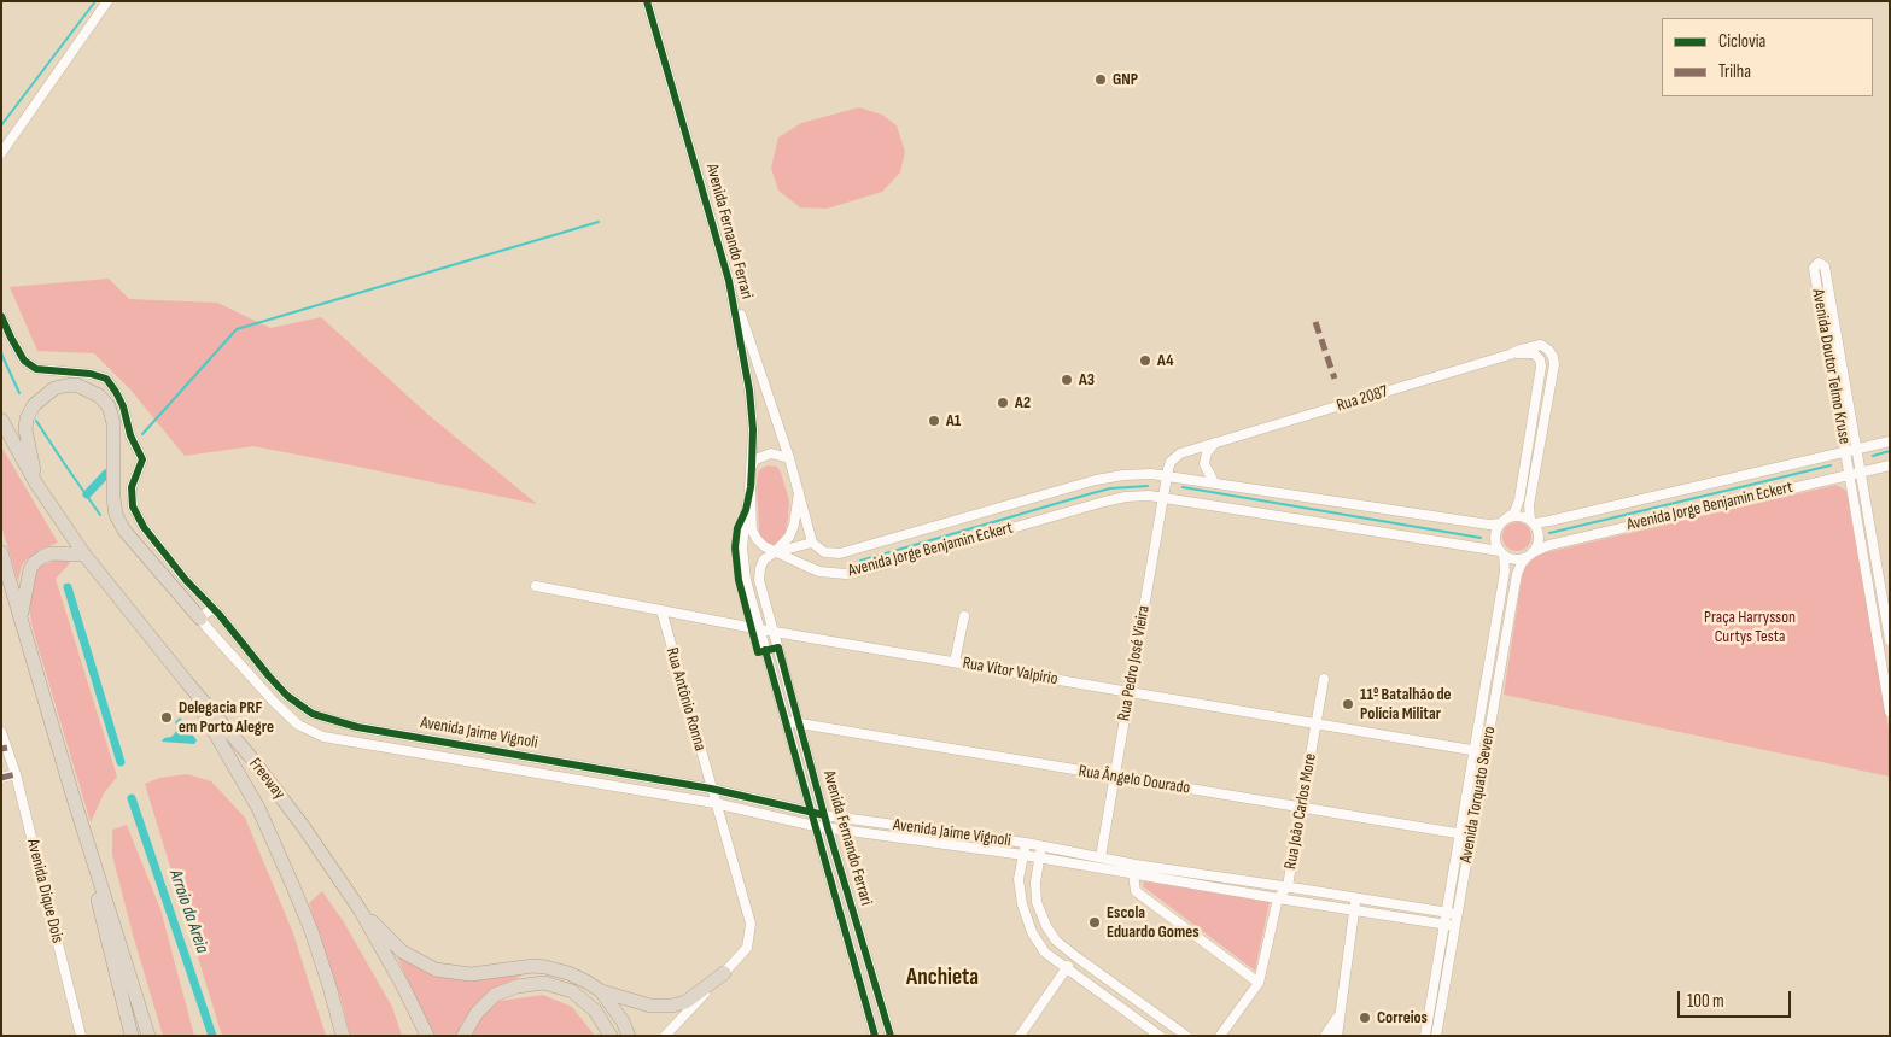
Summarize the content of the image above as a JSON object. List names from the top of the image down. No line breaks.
{"streets":{"highway":["Freeway"],"street":["Avenida Fernando Ferrari","Avenida Doutor Telmo Kruse","Rua 2087","Avenida Jorge Benjamin Eckert","Rua Pedro José Vieira","Rua Vítor Valpírio","Rua Antônio Ronna","Avenida Jaime Vignoli","Rua Ângelo Dourado","Avenida Torquato Severo","Rua João Carlos More","Avenida Dique Dois"]},"crossings":[["Avenida Fernando Ferrari","Avenida Jorge Benjamin Eckert"],["Avenida Fernando Ferrari","Rua Vítor Valpírio"],["Avenida Fernando Ferrari","Avenida Jaime Vignoli"],["Avenida Fernando Ferrari","Rua Ângelo Dourado"],["Avenida Doutor Telmo Kruse","Avenida Jorge Benjamin Eckert"],["Rua 2087","Avenida Jorge Benjamin Eckert"],["Rua 2087","Rua Pedro José Vieira"],["Rua 2087","Avenida Torquato Severo"],["Avenida Jorge Benjamin Eckert","Rua Pedro José Vieira"],["Avenida Jorge Benjamin Eckert","Avenida Torquato Severo"],["Rua Pedro José Vieira","Rua Vítor Valpírio"],["Rua Pedro José Vieira","Avenida Jaime Vignoli"],["Rua Pedro José Vieira","Rua Ângelo Dourado"],["Rua Vítor Valpírio","Rua Antônio Ronna"],["Rua Vítor Valpírio","Avenida Torquato Severo"],["Rua Vítor Valpírio","Rua João Carlos More"],["Rua Antônio Ronna","Avenida Jaime Vignoli"],["Avenida Jaime Vignoli","Avenida Torquato Severo"],["Avenida Jaime Vignoli","Rua João Carlos More"],["Rua Ângelo Dourado","Avenida Torquato Severo"],["Rua Ângelo Dourado","Rua João Carlos More"]],"districts":["Anchieta"],"water":["Arroio da Areia"],"parks":["Praça Harrysson Curtys Testa"],"places":["GNP","A4","A3","A2","A1","11º Batalhão de Polícia Militar","Delegacia PRF em Porto Alegre","Escola Eduardo Gomes","Correios"],"legend":["Ciclovia","Trilha"],"scale_bar":"100 m"}
